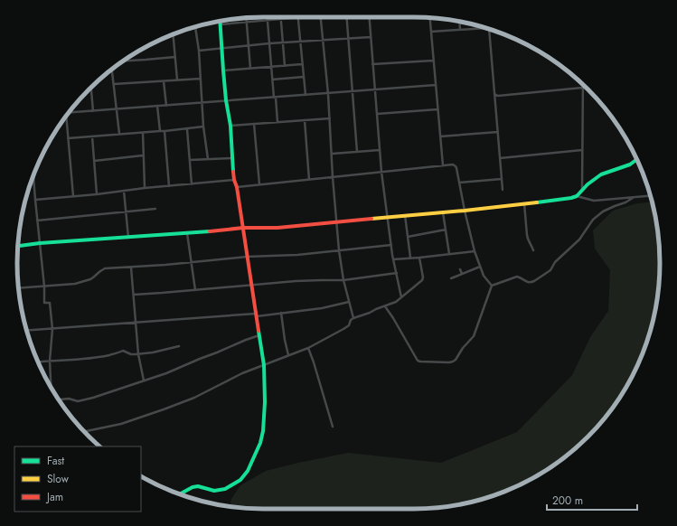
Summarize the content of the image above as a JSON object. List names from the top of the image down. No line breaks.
{"legend":["Fast","Slow","Jam"],"scale_bar":"200 m"}
